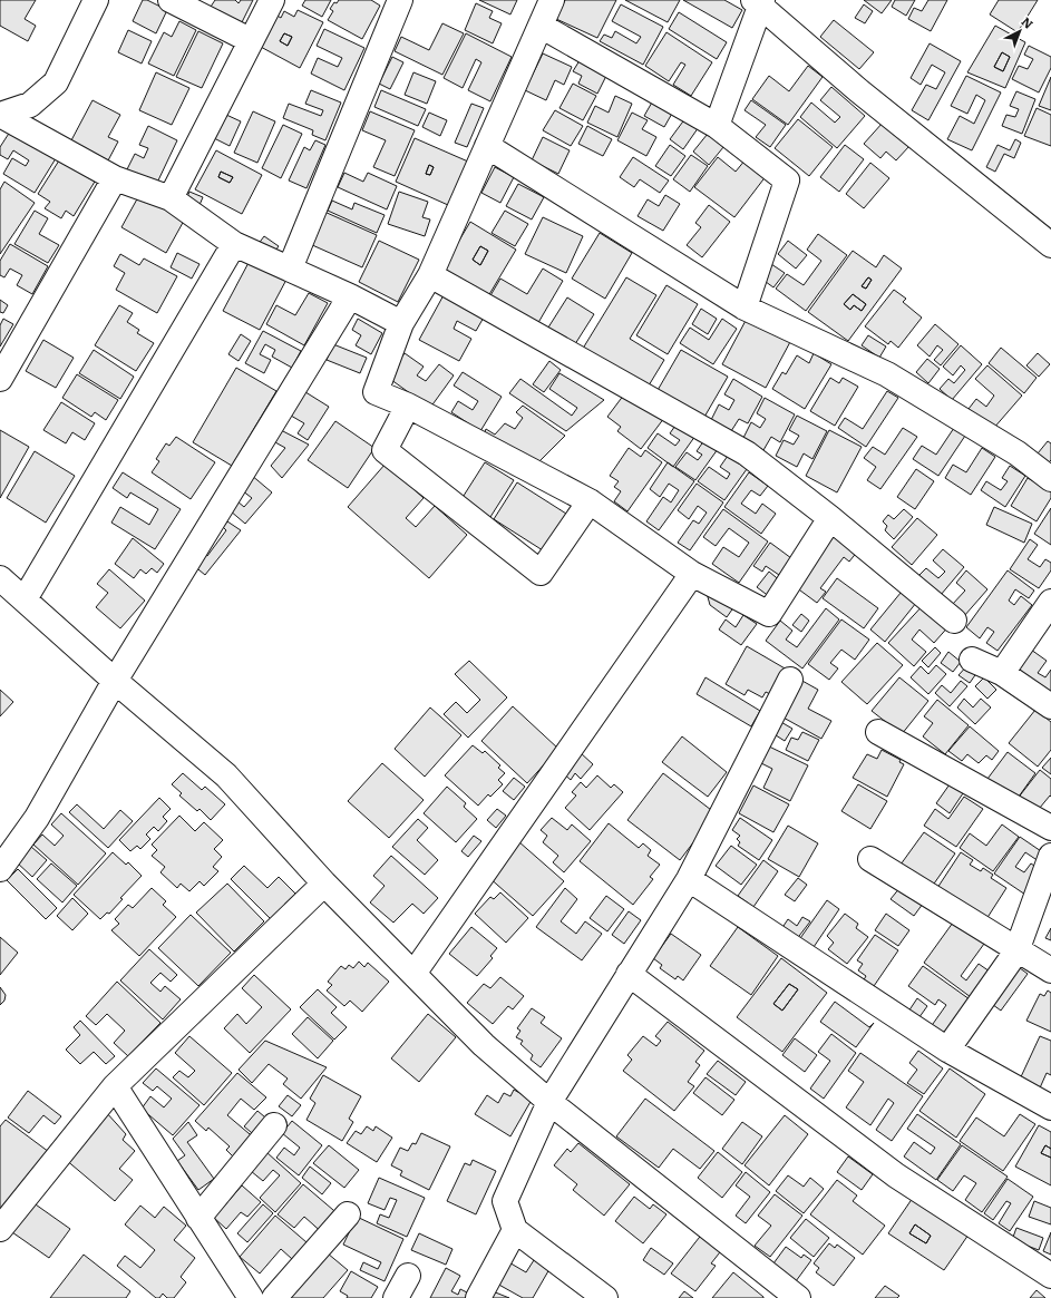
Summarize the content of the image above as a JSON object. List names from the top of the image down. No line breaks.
{"north":"top right"}
